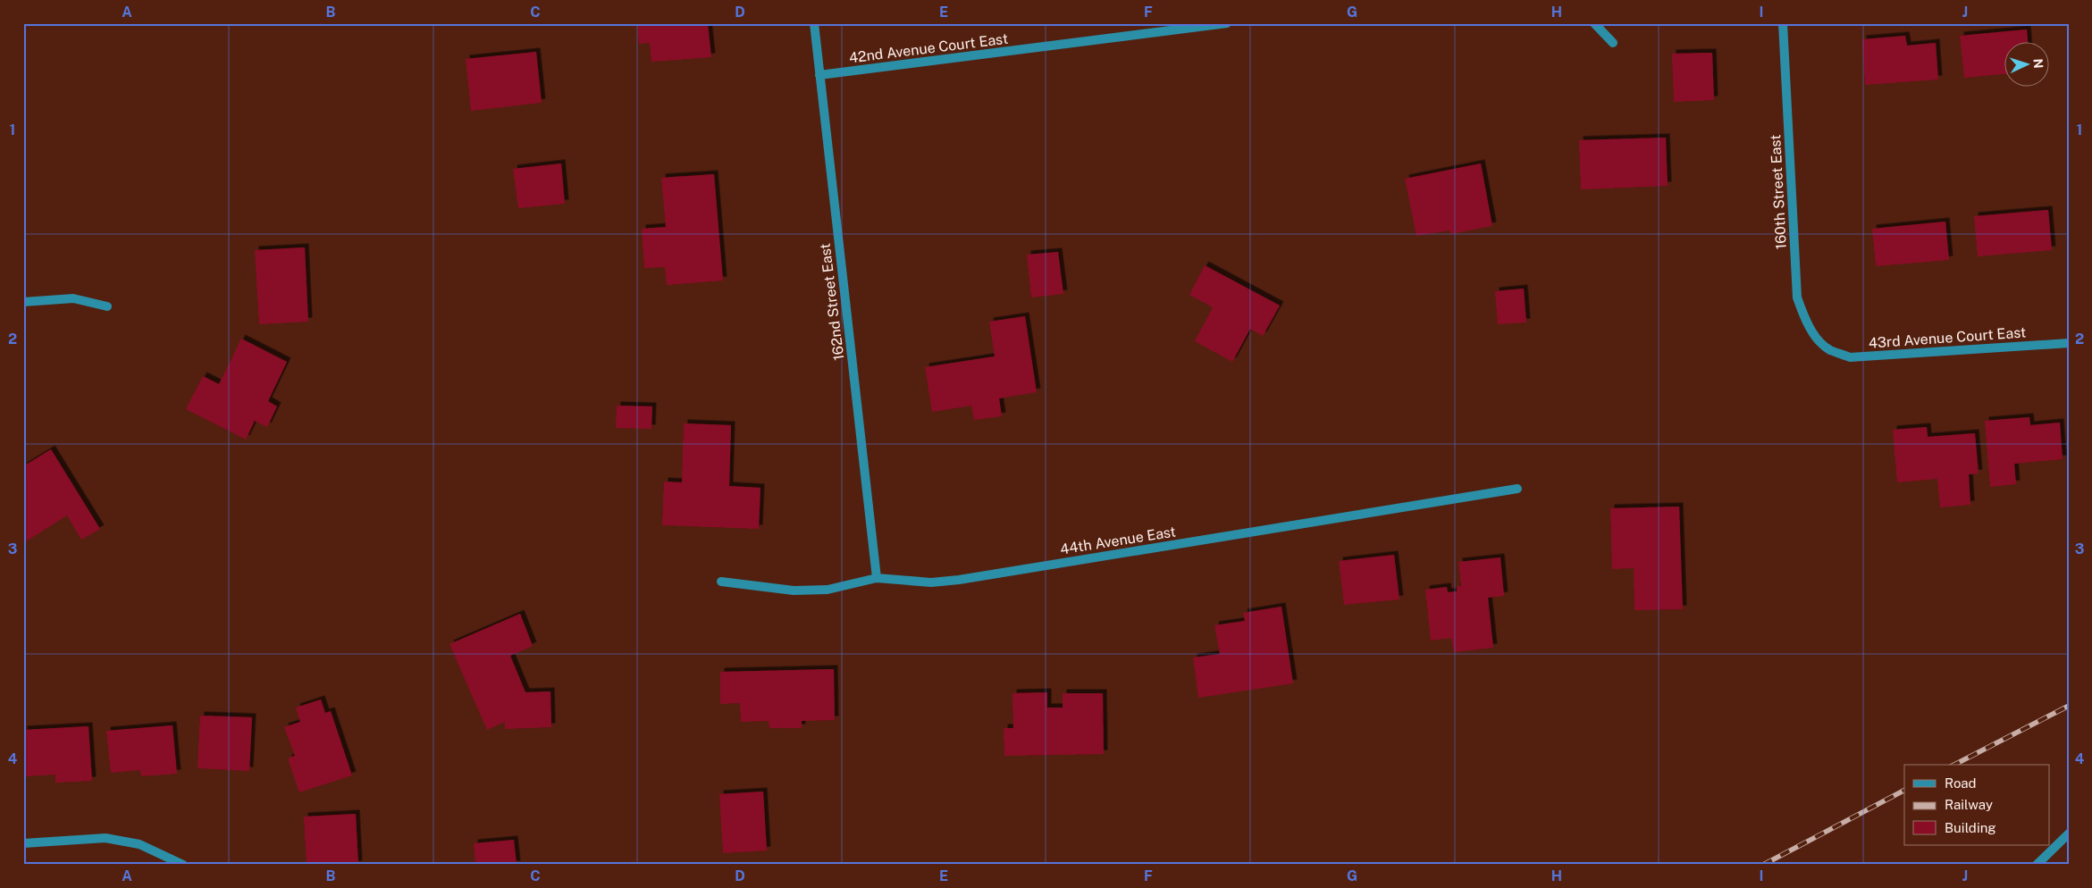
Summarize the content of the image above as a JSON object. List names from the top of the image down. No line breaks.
{"streets":{"street":["42nd Avenue Court East","160th Street East","162nd Street East","43rd Avenue Court East","44th Avenue East"]},"crossings":[["42nd Avenue Court East","162nd Street East"],["160th Street East","43rd Avenue Court East"],["162nd Street East","44th Avenue East"]],"legend":["Road","Railway","Building"],"north":"right","grid":{"columns":["A","B","C","D","E","F","G","H","I","J"],"rows":["1","2","3","4"]}}
